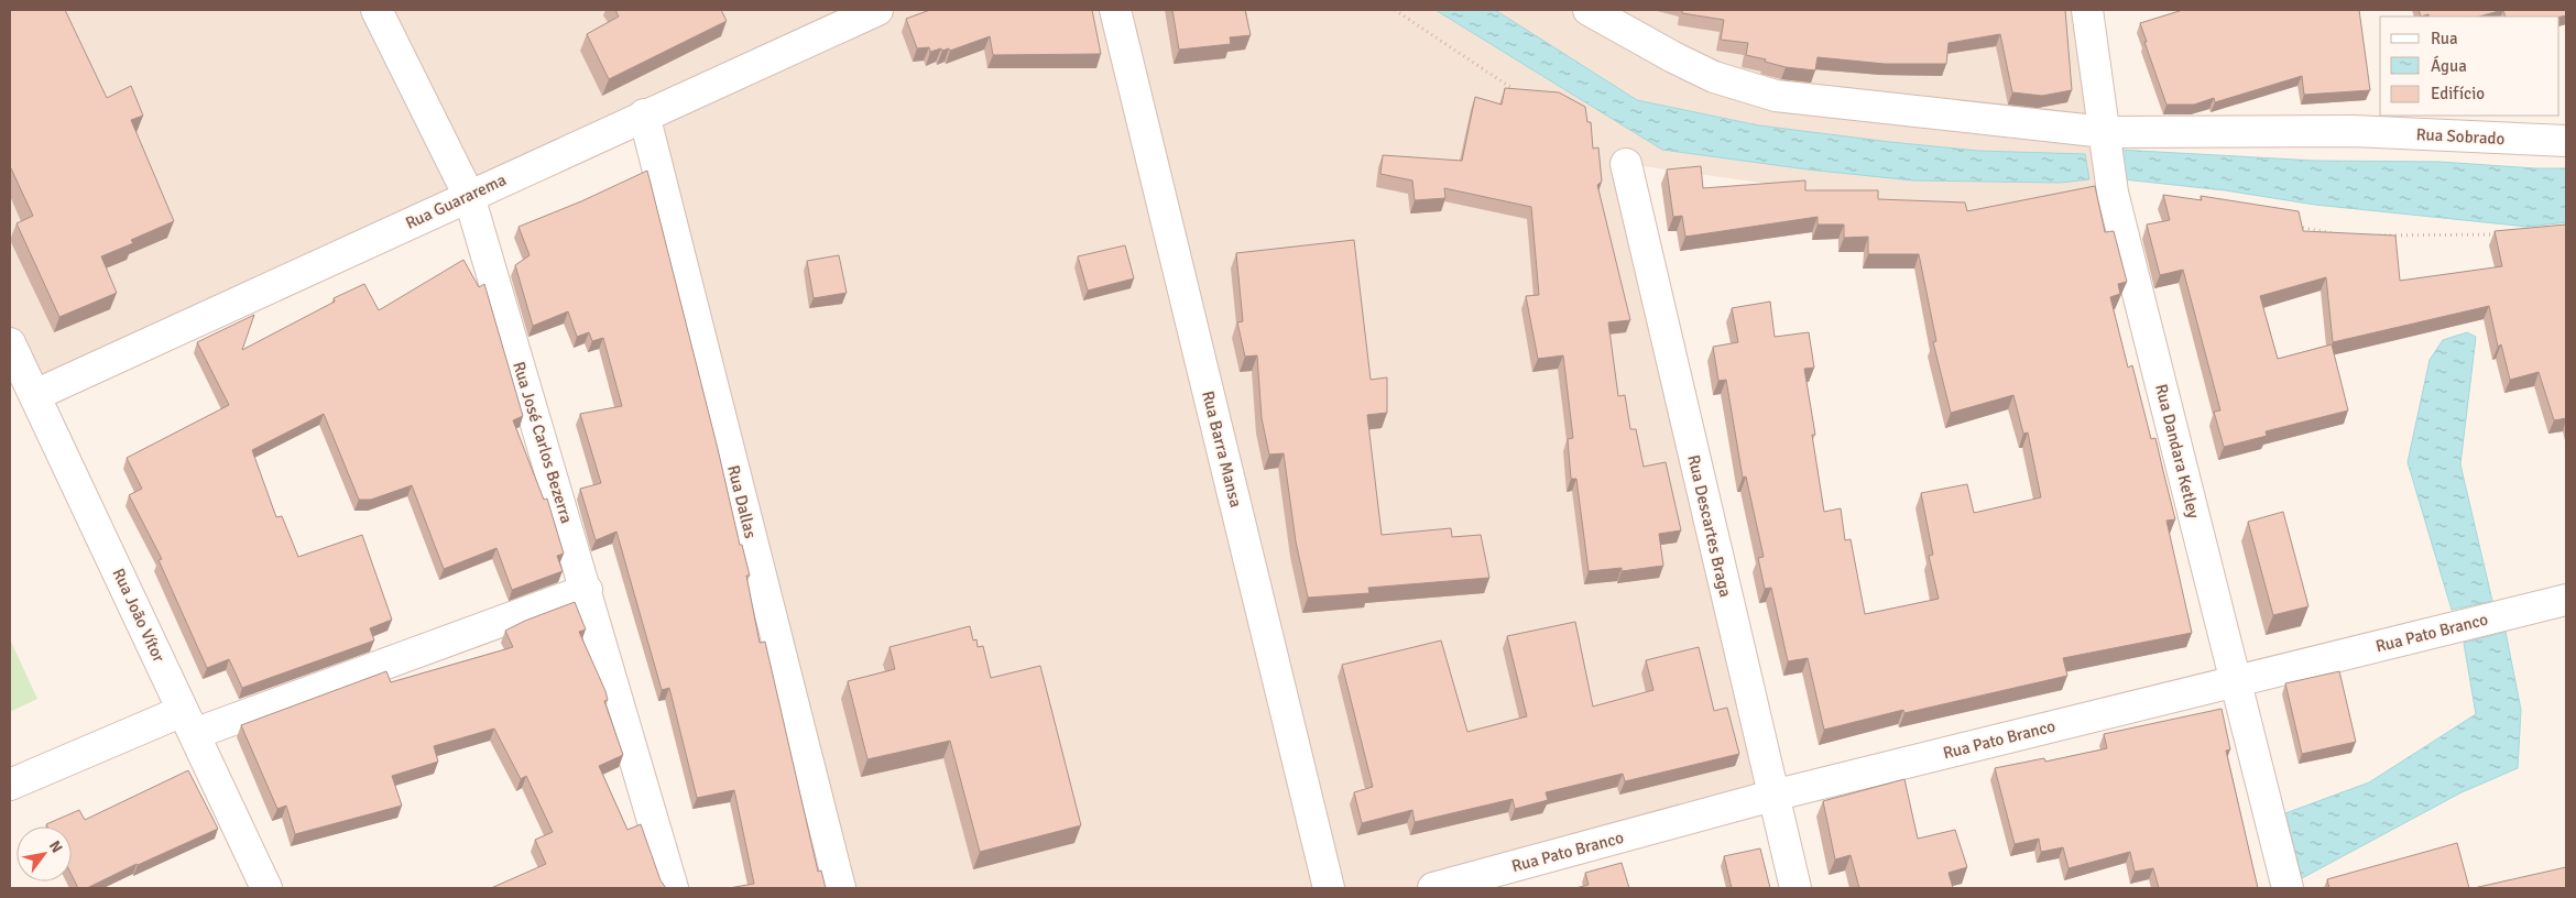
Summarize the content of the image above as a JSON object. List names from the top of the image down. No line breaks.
{"streets":{"street":["Rua Sobrado","Rua Guararema","Rua José Carlos Bezerra","Rua Barra Mansa","Rua Dandara Ketley","Rua Dallas","Rua Descartes Braga","Rua João Vítor","Rua Pato Branco"]},"crossings":[["Rua Sobrado","Rua Dandara Ketley"],["Rua Guararema","Rua José Carlos Bezerra"],["Rua Guararema","Rua Dallas"],["Rua Guararema","Rua João Vítor"],["Rua Dandara Ketley","Rua Pato Branco"],["Rua Descartes Braga","Rua Pato Branco"]],"legend":["Rua","Água","Edifício"],"north":"top right"}
